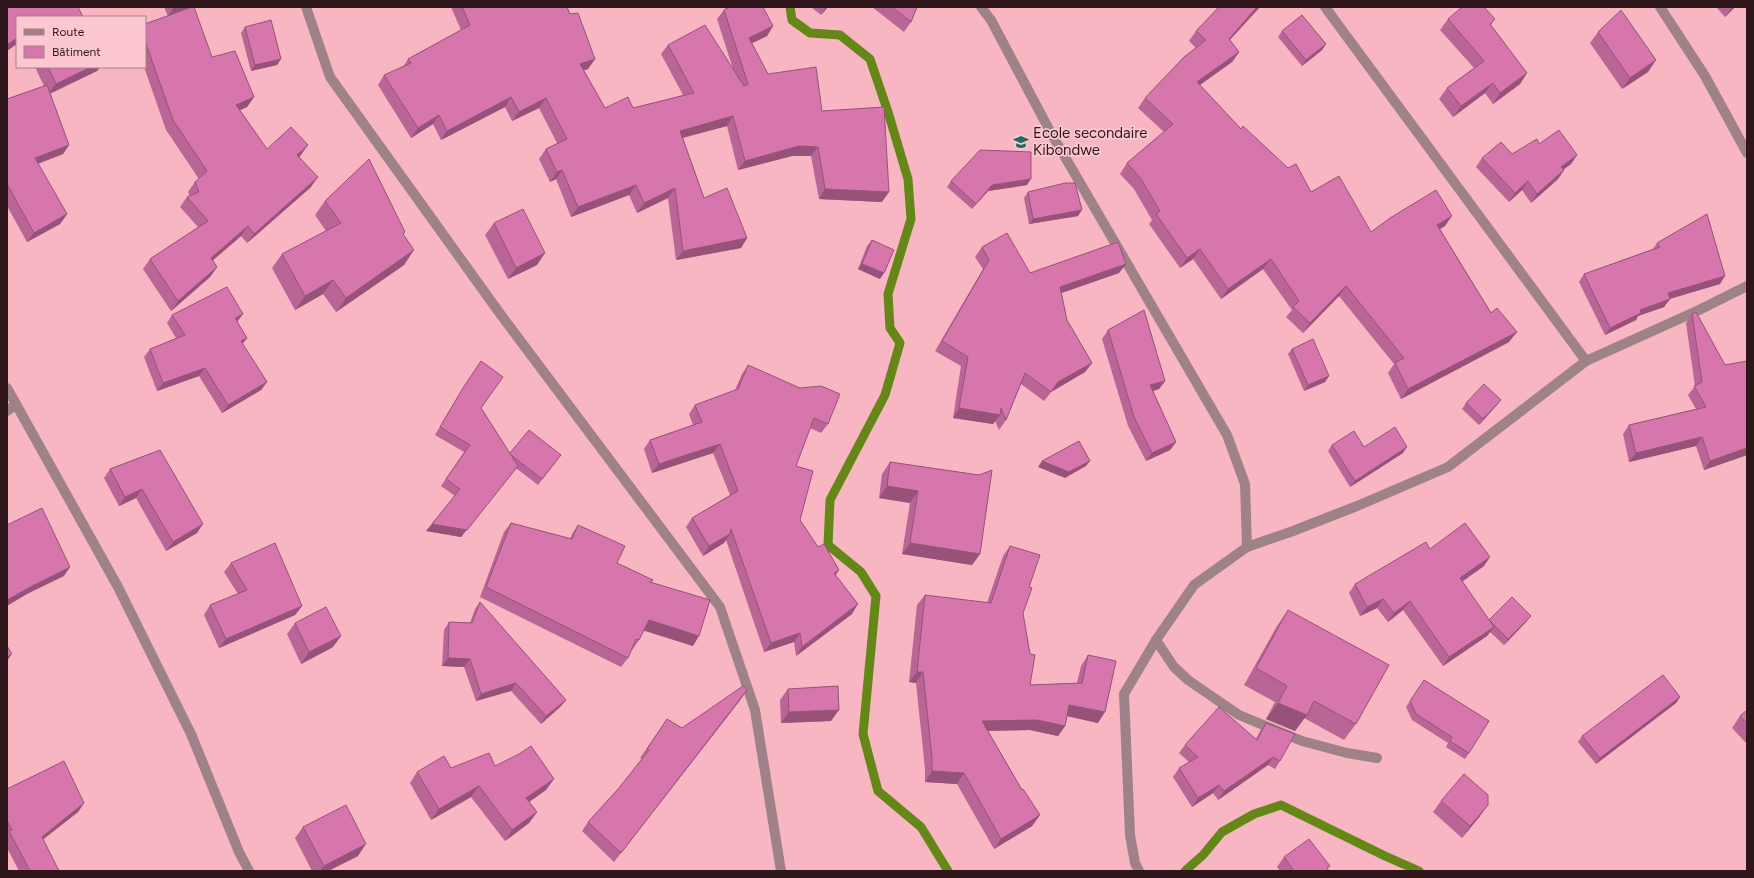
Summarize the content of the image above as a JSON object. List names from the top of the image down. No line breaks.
{"places":{"school or university":["Ecole secondaire Kibondwe"]},"legend":["Route","Bâtiment"]}
